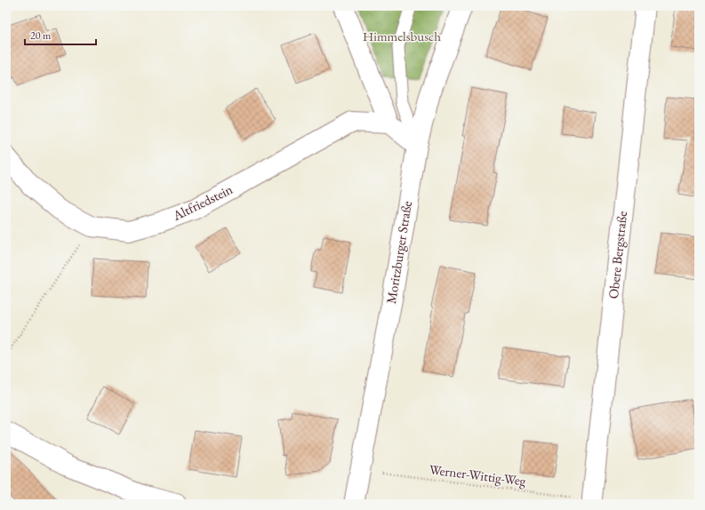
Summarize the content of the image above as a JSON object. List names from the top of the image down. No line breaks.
{"streets":{"street":["Altfriedstein","Moritzburger Straße","Obere Bergstraße"],"path":["Werner-Wittig-Weg"]},"crossings":[["Moritzburger Straße","Werner-Wittig-Weg"],["Obere Bergstraße","Werner-Wittig-Weg"]],"parks":["Himmelsbusch"],"scale_bar":"20 m"}
